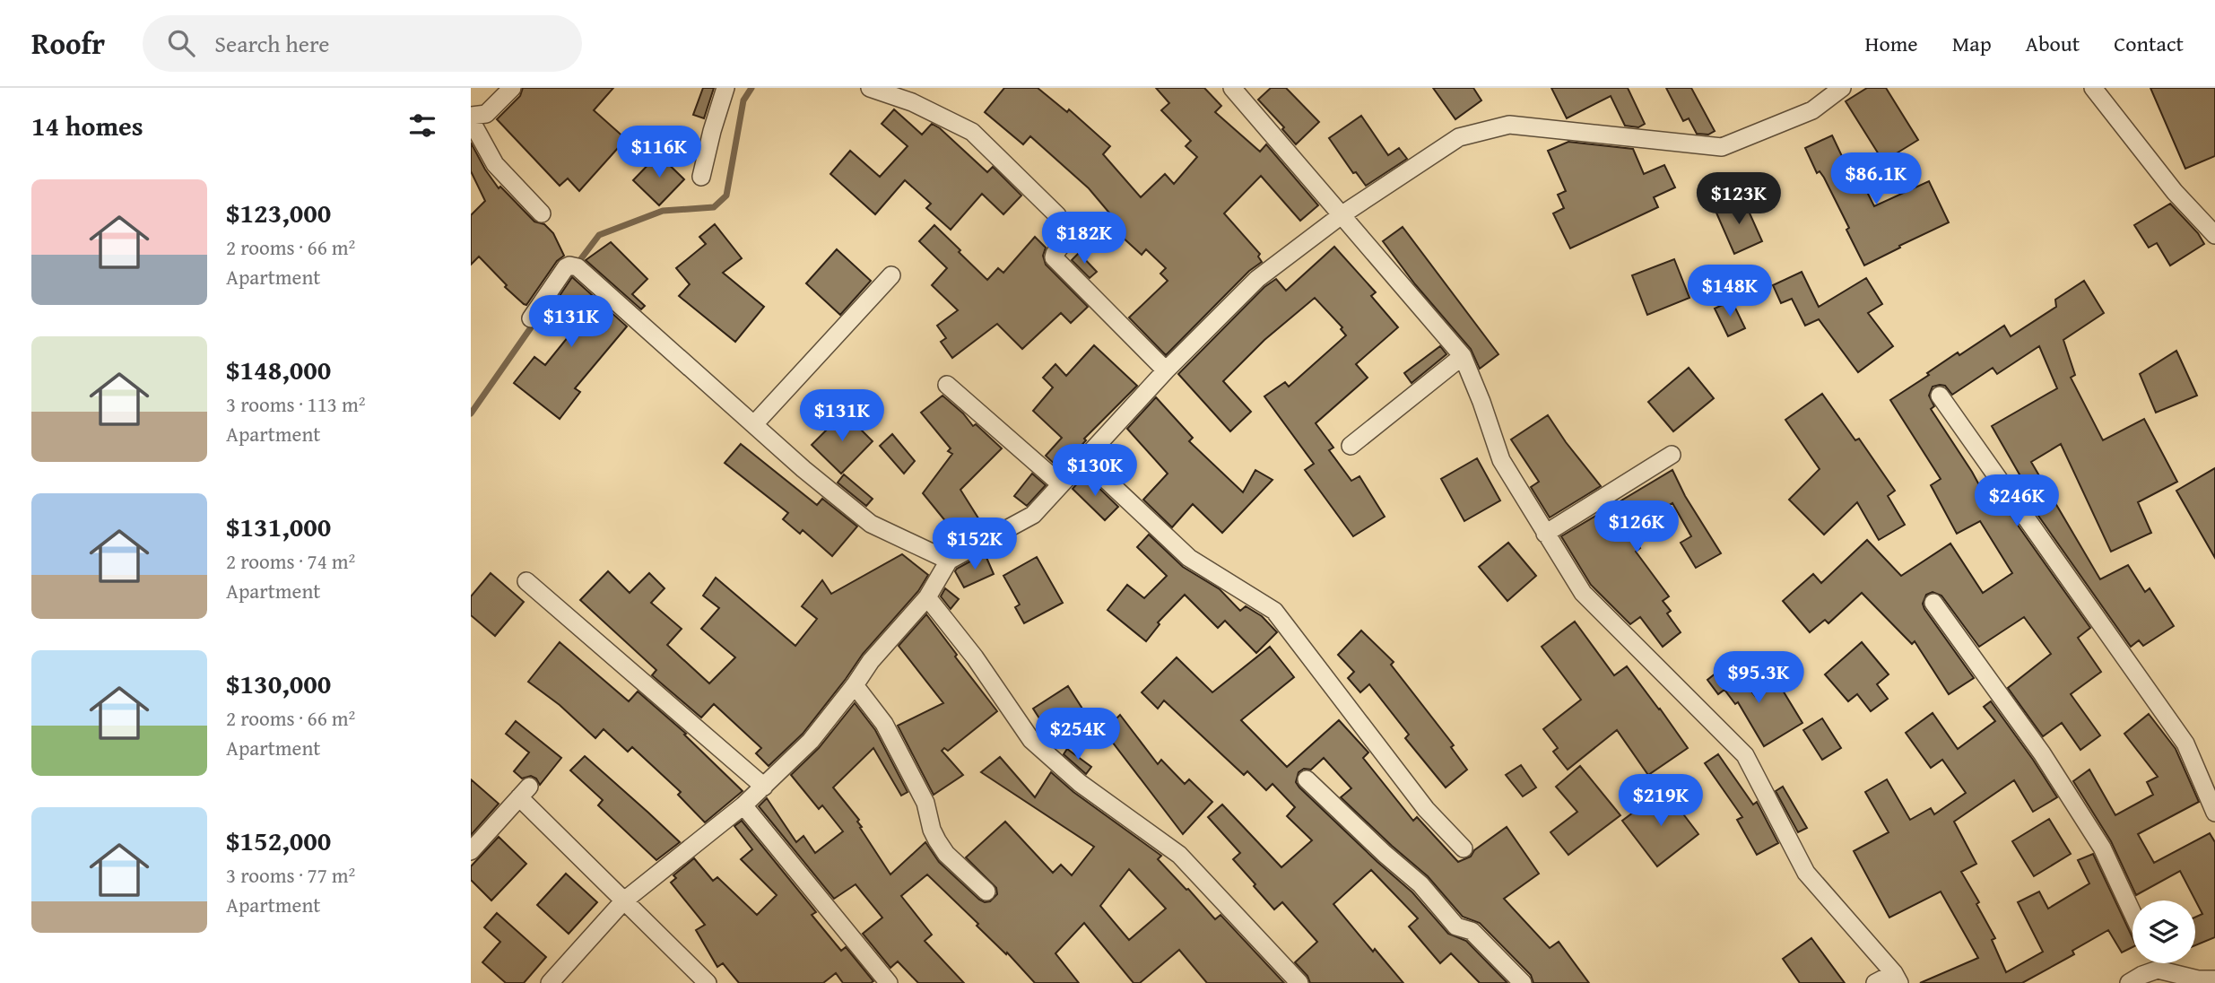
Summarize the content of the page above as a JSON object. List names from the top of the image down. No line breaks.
{"page":{"header":"Roofr","search":"Search here","nav":["Home","Map","About","Contact"],"heading":"14 homes","price":["$116K","$86.1K","$123K","$182K","$148K","$131K","$131K","$130K","$246K","$126K","$152K","$95.3K","$254K","$219K"],"list":[{"name":"$123,000","note":"2 rooms · 66 m² · Apartment"},{"name":"$148,000","note":"3 rooms · 113 m² · Apartment"},{"name":"$131,000","note":"2 rooms · 74 m² · Apartment"},{"name":"$130,000","note":"2 rooms · 66 m² · Apartment"},{"name":"$152,000","note":"3 rooms · 77 m² · Apartment"}]}}
